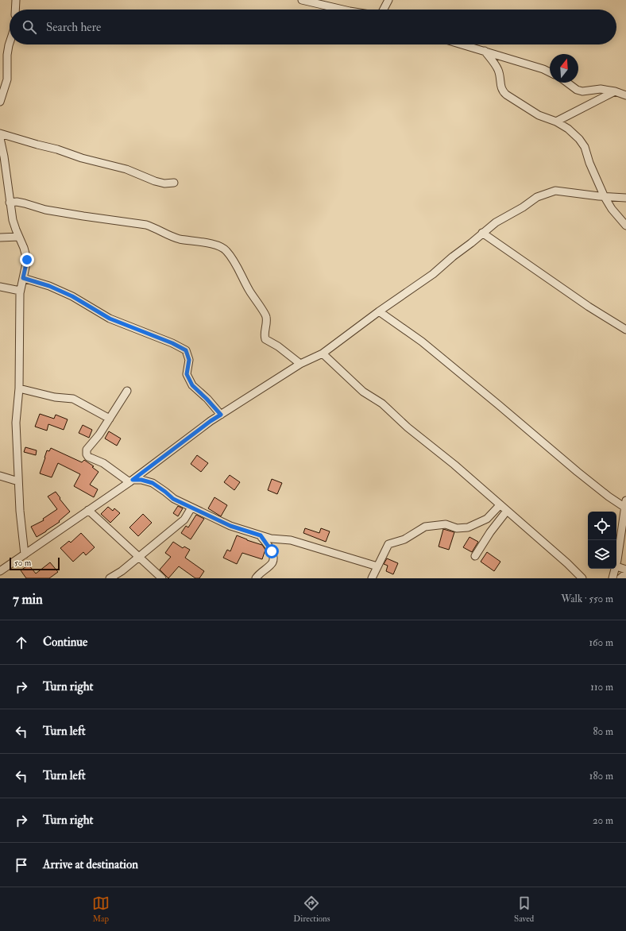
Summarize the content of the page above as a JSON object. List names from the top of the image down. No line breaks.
{"scale_bar":"50 m","north":"top","page":{"search":"Search here","scale":"50 m","heading":["7 min","Walk · 550 m"],"list":[["Continue","160 m"],["Turn right","110 m"],["Turn left","80 m"],["Turn left","180 m"],["Turn right","20 m"],"Arrive at destination"],"nav":["Map","Directions","Saved"]}}
